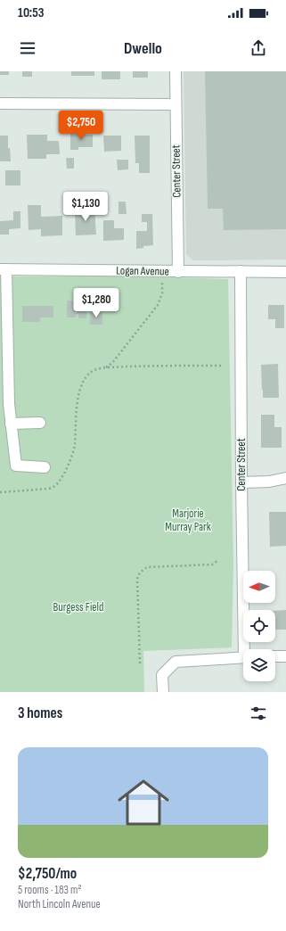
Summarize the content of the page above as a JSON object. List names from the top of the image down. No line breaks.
{"streets":{"street":["Center Street","Logan Avenue"]},"crossings":[["Center Street","Logan Avenue"]],"parks":["Marjorie Murray Park","Burgess Field"],"north":"left","page":{"status":"10:53","header":"Dwello","price":["$2,750","$1,130","$1,280"],"heading":"3 homes","list":[{"name":"$2,750/mo","note":"5 rooms · 183 m² · North Lincoln Avenue"}]}}
